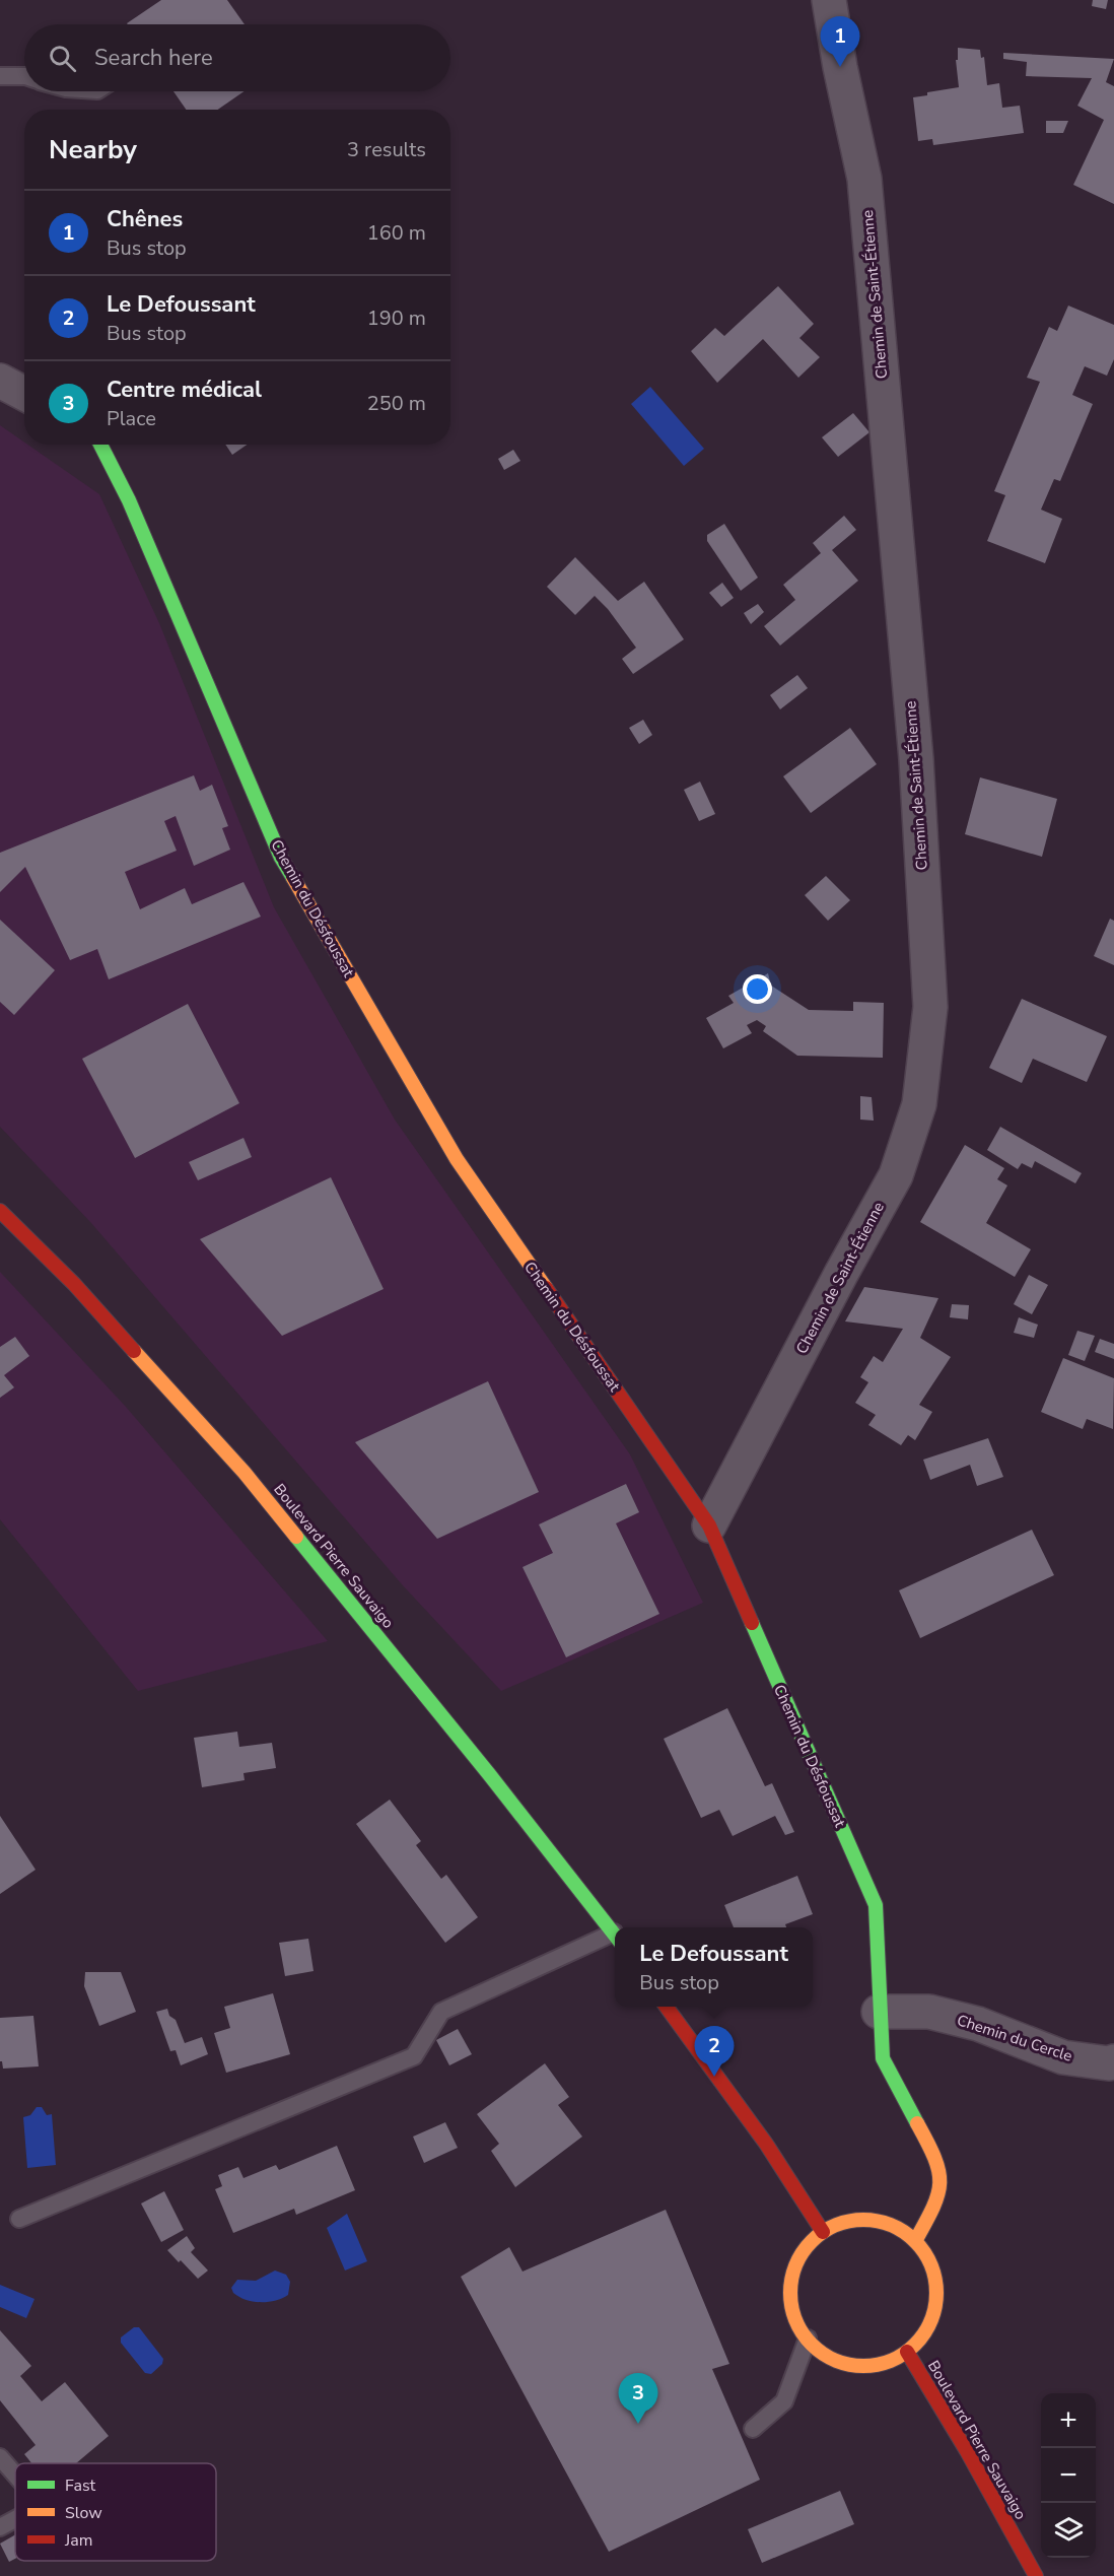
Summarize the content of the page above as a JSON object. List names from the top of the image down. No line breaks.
{"streets":{"street":["Chemin de Saint-Étienne","Chemin du Désfoussat","Boulevard Pierre Sauvaigo","Chemin du Cercle"]},"crossings":[["Chemin de Saint-Étienne","Chemin du Désfoussat"],["Chemin du Désfoussat","Boulevard Pierre Sauvaigo"],["Chemin du Désfoussat","Chemin du Cercle"]],"legend":["Fast","Slow","Jam"],"page":{"pins":["1","2","3"],"search":"Search here","heading":["Nearby","3 results"],"list":[{"mark":"1","name":"Chênes","note":"Bus stop","value":"160 m"},{"mark":"2","name":"Le Defoussant","note":"Bus stop","value":"190 m"},{"mark":"3","name":"Centre médical","note":"Place","value":"250 m"}],"popup":["Le Defoussant","Bus stop"],"map_buttons":["+","−"]}}
